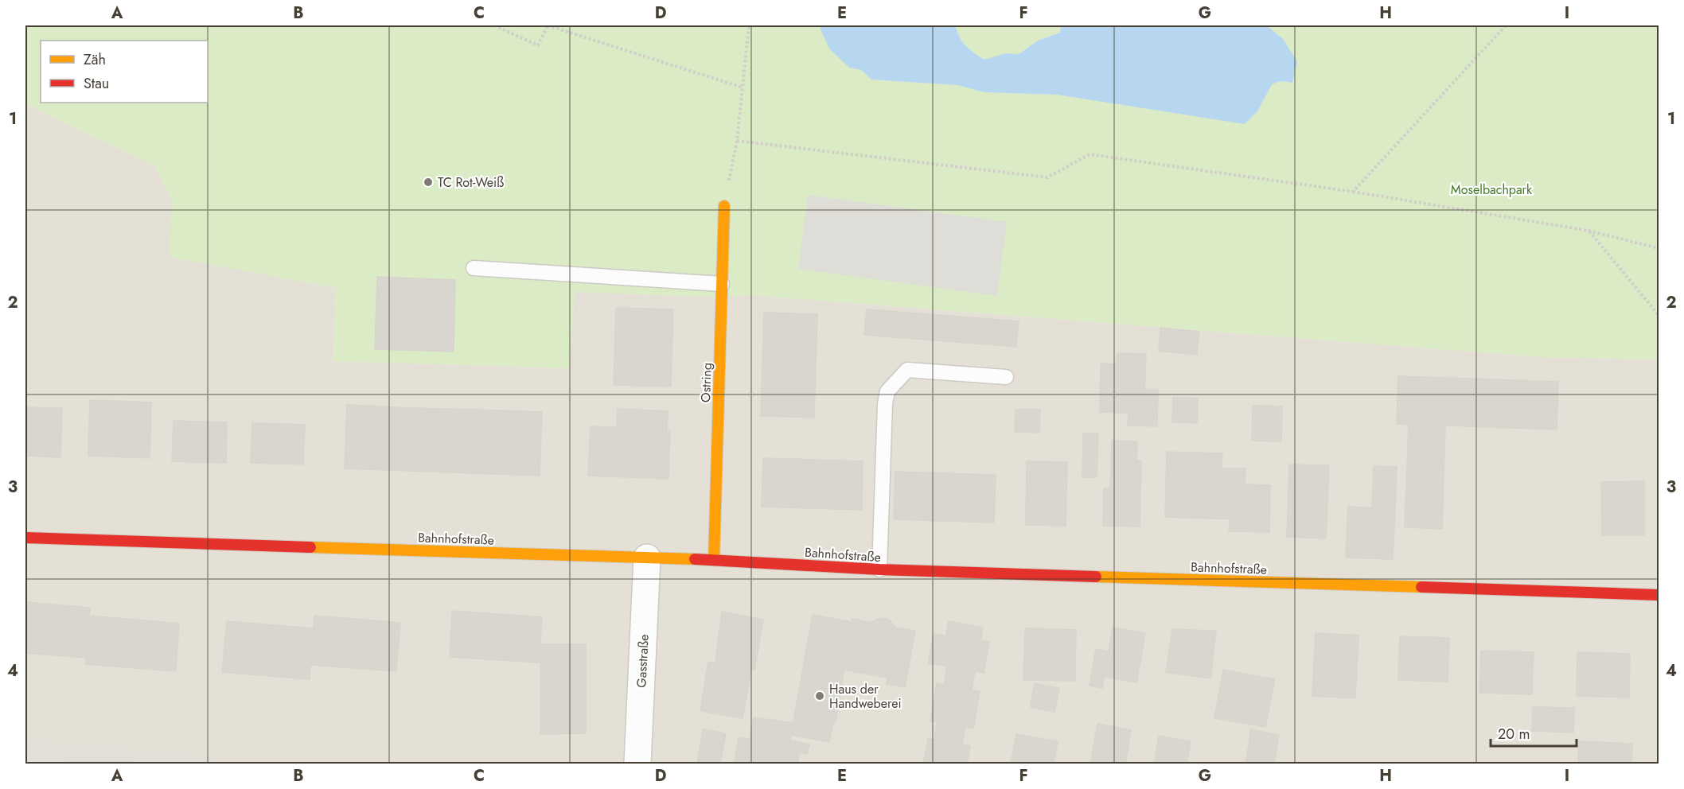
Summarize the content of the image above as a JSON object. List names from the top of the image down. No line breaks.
{"streets":{"street":["Ostring","Bahnhofstraße","Gasstraße"]},"crossings":[["Ostring","Bahnhofstraße"],["Bahnhofstraße","Gasstraße"]],"parks":["Moselbachpark"],"places":["TC Rot-Weiß","Haus der Handweberei"],"legend":["Zäh","Stau"],"scale_bar":"20 m","grid":{"columns":["A","B","C","D","E","F","G","H","I"],"rows":["1","2","3","4"]}}
